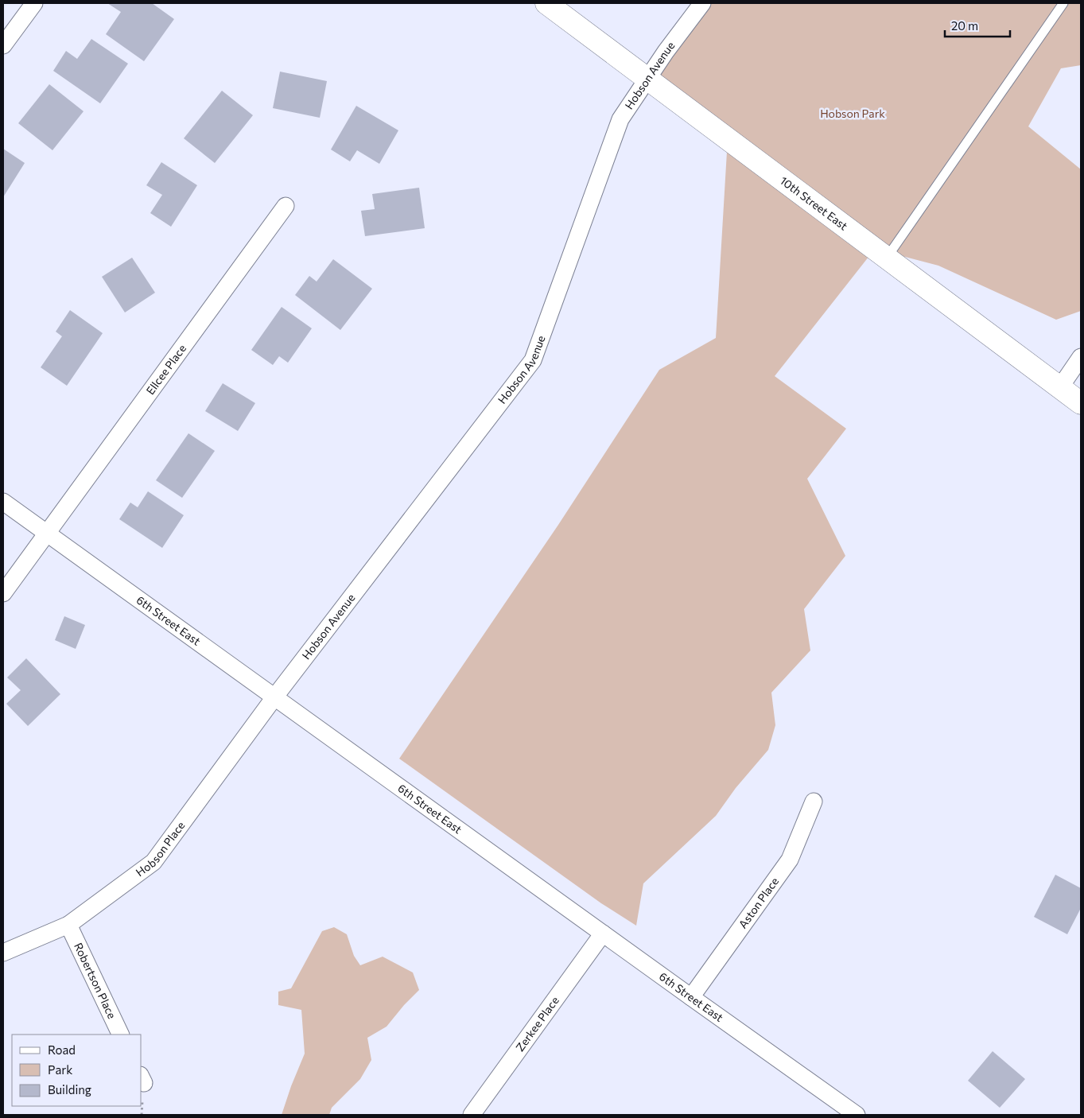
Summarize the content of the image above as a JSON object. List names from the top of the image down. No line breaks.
{"streets":{"street":["Hobson Avenue","10th Street East","Ellcee Place","6th Street East","Hobson Place","Aston Place","Robertson Place","Zerkee Place"]},"crossings":[["Hobson Avenue","10th Street East"],["Hobson Avenue","6th Street East"],["Hobson Avenue","Hobson Place"],["Ellcee Place","6th Street East"],["6th Street East","Hobson Place"],["6th Street East","Aston Place"],["6th Street East","Zerkee Place"],["Hobson Place","Robertson Place"]],"parks":["Hobson Park"],"legend":["Road","Park","Building"],"scale_bar":"20 m"}
